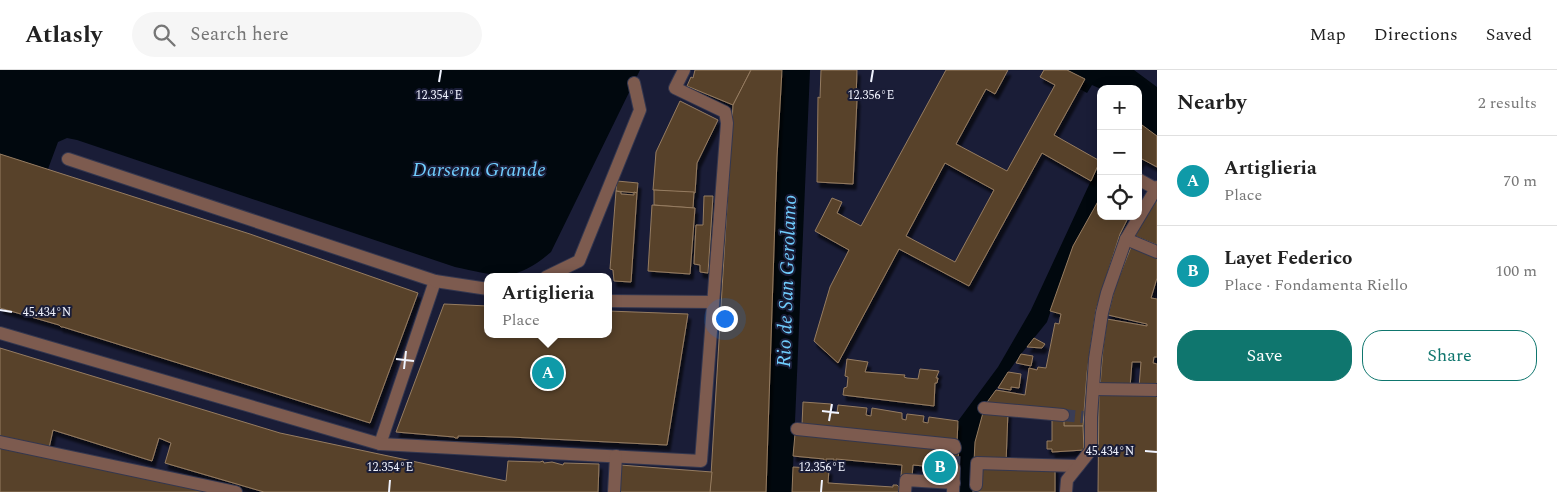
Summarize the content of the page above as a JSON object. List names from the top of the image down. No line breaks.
{"water":["Darsena Grande","Rio de San Gerolamo"],"page":{"header":"Atlasly","search":"Search here","nav":["Map","Directions","Saved"],"heading":["Nearby","2 results"],"map_buttons":["+","−"],"list":[{"mark":"A","name":"Artiglieria","note":"Place","value":"70 m"},{"mark":"B","name":"Layet Federico","note":"Place · Fondamenta Riello","value":"100 m"}],"popup":["Artiglieria","Place"],"buttons":["Save","Share"],"pins":["A","B"]},"coordinates":["12.354°E","12.356°E","45.434°N"]}
